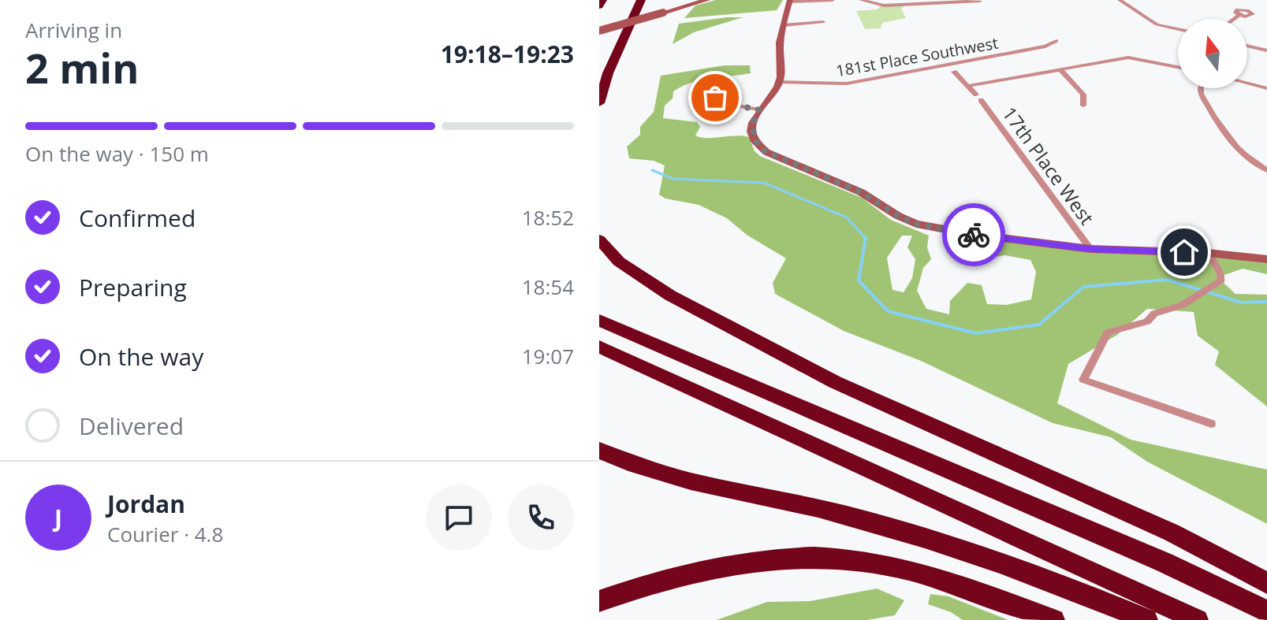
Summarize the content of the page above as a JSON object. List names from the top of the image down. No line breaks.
{"streets":{"street":["181st Place Southwest","17th Place West"]},"north":"top","page":{"heading":["2 min","Arriving in","19:18–19:23"],"panel":["Jordan","Courier · 4.8"],"bar":"On the way · 150 m","list":[["Confirmed","18:52"],["Preparing","18:54"],["On the way","19:07"],"Delivered"],"round":"J"}}
